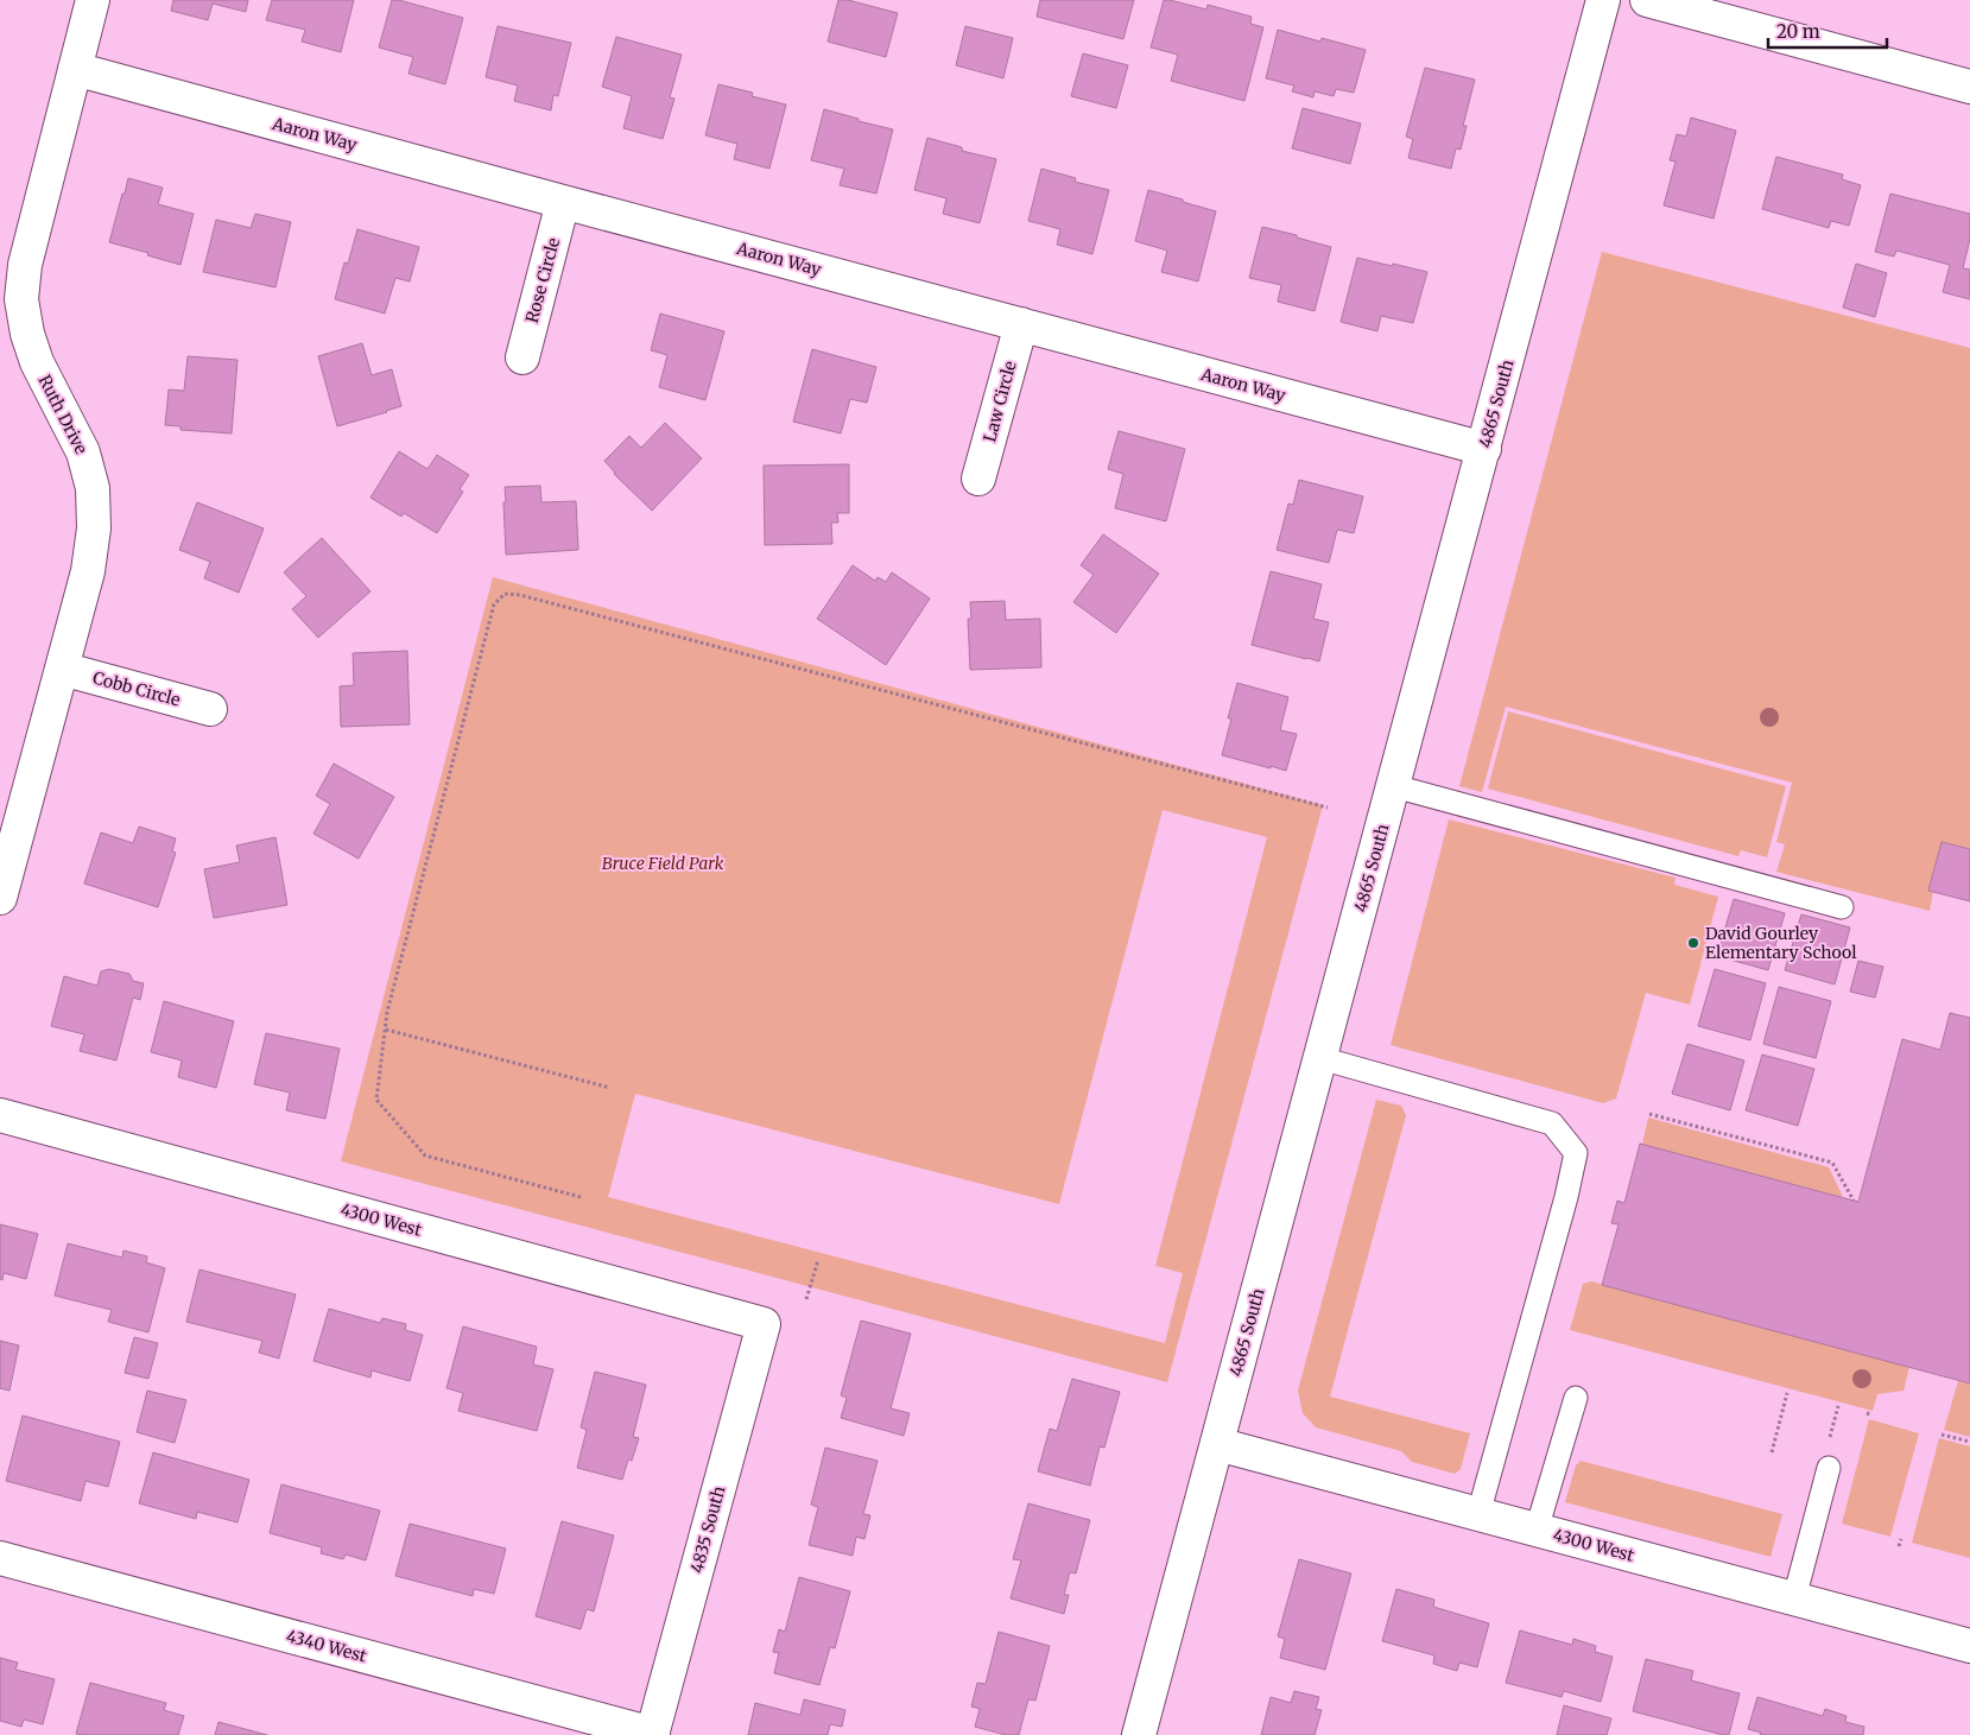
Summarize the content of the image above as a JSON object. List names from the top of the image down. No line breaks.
{"streets":{"street":["Aaron Way","Rose Circle","Law Circle","4865 South","Ruth Drive","Cobb Circle","4300 West","4835 South","4340 West"]},"crossings":[["Aaron Way","Rose Circle"],["Aaron Way","Law Circle"],["Aaron Way","4865 South"],["Aaron Way","Ruth Drive"],["4865 South","4300 West"],["Ruth Drive","Cobb Circle"],["4300 West","4835 South"],["4835 South","4340 West"]],"parks":["Bruce Field Park"],"places":["David Gourley Elementary School"],"scale_bar":"20 m"}
